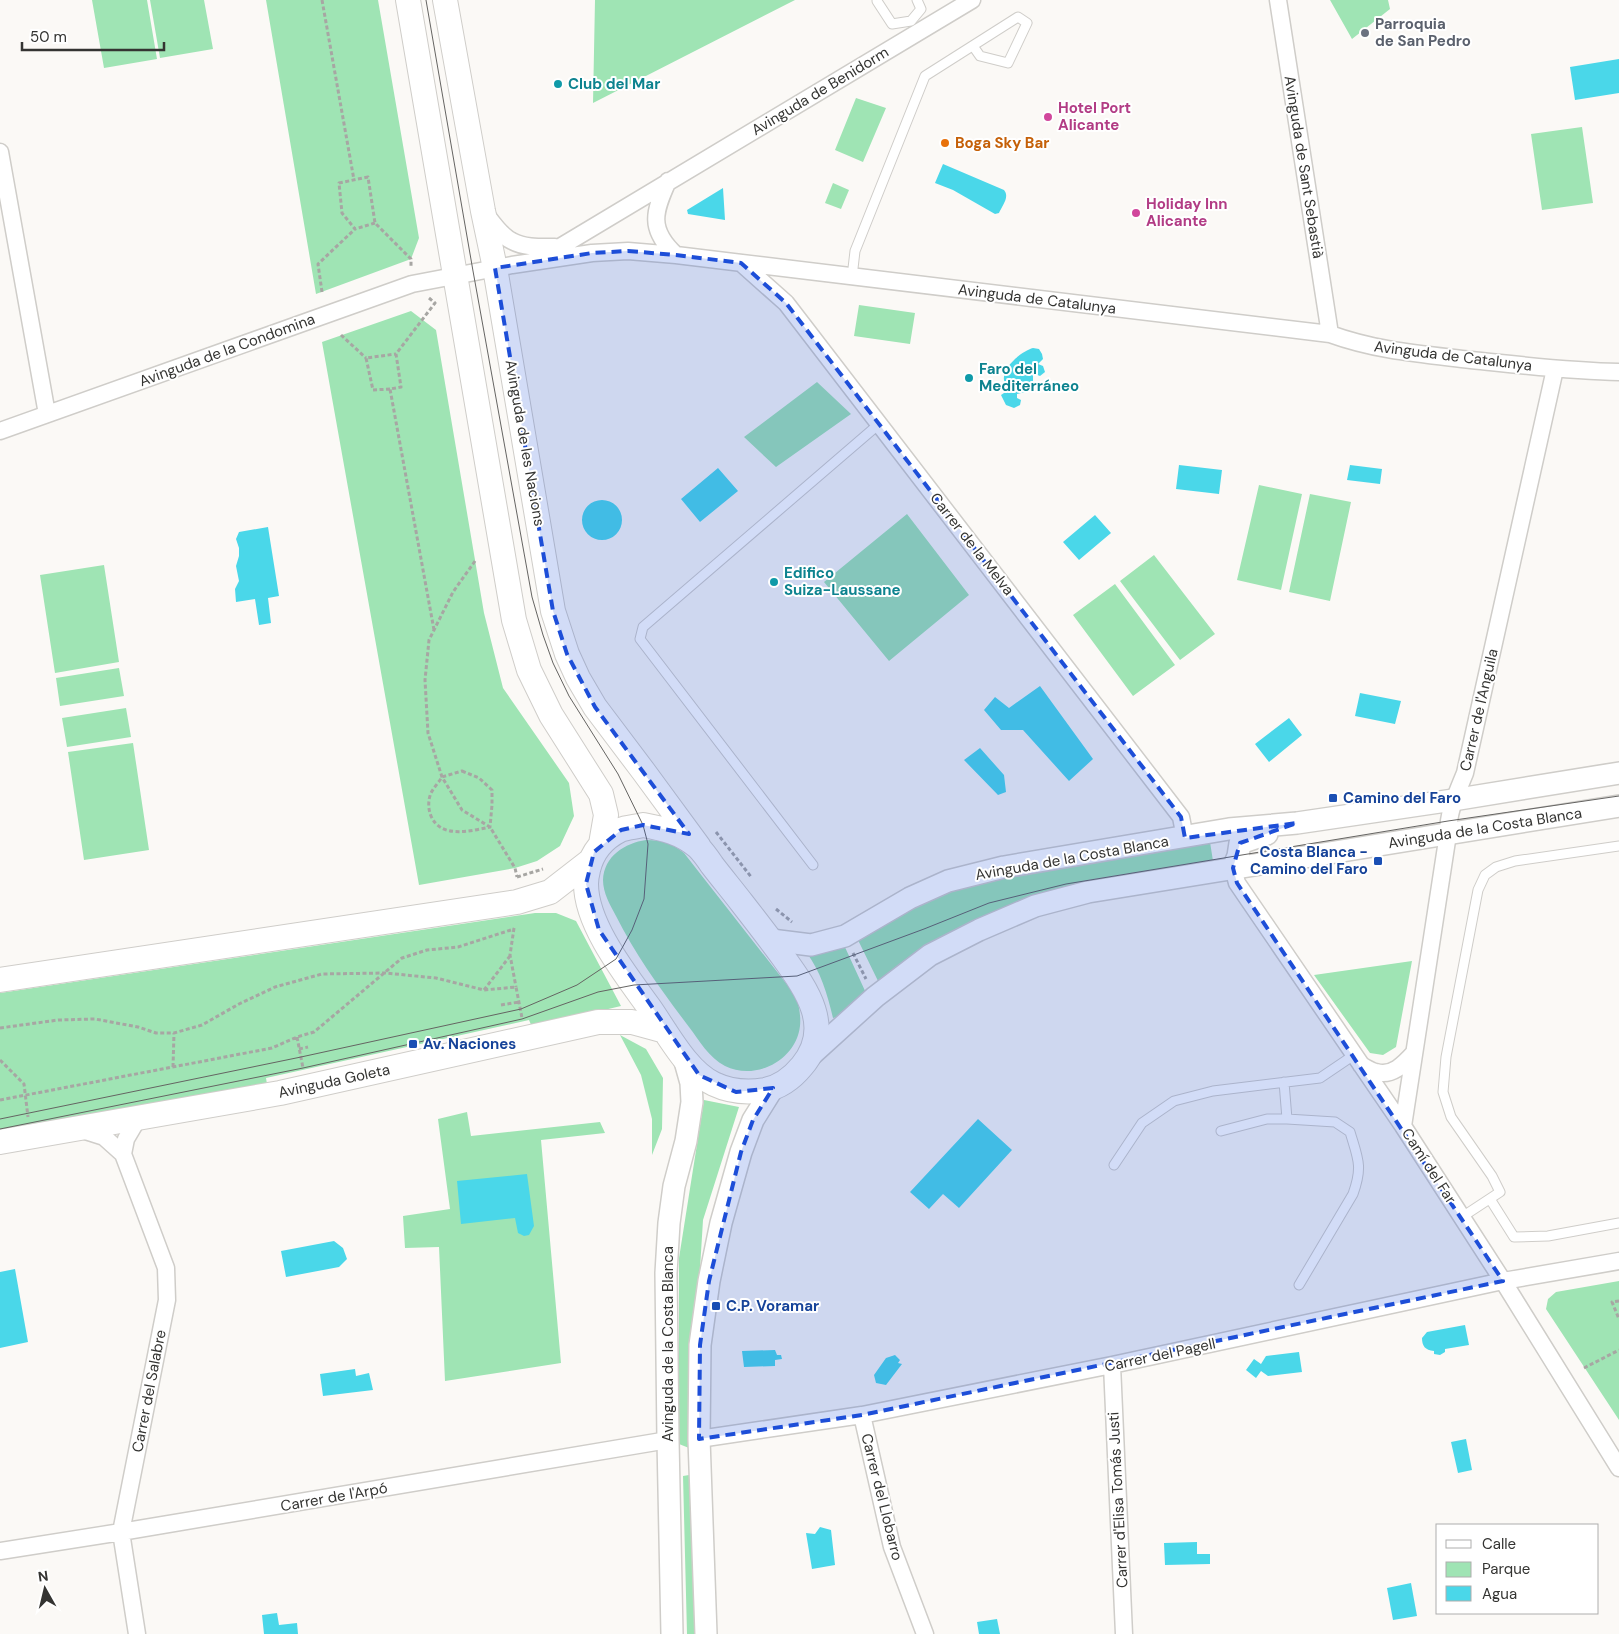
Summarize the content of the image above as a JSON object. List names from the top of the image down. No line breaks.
{"streets":{"main road":["Avinguda de les Nacions","Avinguda Goleta"],"street":["Avinguda de Benidorm","Avinguda de Sant Sebastià","Avinguda de Catalunya","Avinguda de la Condomina","Carrer de la Melva","Carrer de l'Anguila","Avinguda de la Costa Blanca","Camí del Far","Carrer del Pagell","Carrer del Salabre","Carrer de l'Arpó","Carrer del Llobarro","Carrer d'Elisa Tomás Justi"]},"crossings":[["Avinguda de Benidorm","Avinguda de Catalunya"],["Avinguda de Benidorm","Avinguda de les Nacions"],["Avinguda de Sant Sebastià","Avinguda de Catalunya"],["Avinguda de Catalunya","Avinguda de la Condomina"],["Avinguda de Catalunya","Avinguda de les Nacions"],["Avinguda de Catalunya","Carrer de la Melva"],["Avinguda de Catalunya","Carrer de l'Anguila"],["Avinguda de les Nacions","Avinguda de la Costa Blanca"],["Carrer de la Melva","Avinguda de la Costa Blanca"],["Carrer de l'Anguila","Avinguda de la Costa Blanca"],["Carrer de l'Anguila","Camí del Far"],["Avinguda de la Costa Blanca","Camí del Far"],["Avinguda de la Costa Blanca","Carrer del Pagell"],["Avinguda de la Costa Blanca","Carrer de l'Arpó"],["Avinguda Goleta","Carrer del Salabre"],["Camí del Far","Carrer del Pagell"],["Carrer del Pagell","Carrer del Llobarro"],["Carrer del Pagell","Carrer d'Elisa Tomás Justi"],["Carrer del Salabre","Carrer de l'Arpó"]],"places":{"other":["Parroquia de San Pedro","Club del Mar","Hotel Port Alicante","Boga Sky Bar","Holiday Inn Alicante","Faro del Mediterráneo","Edifico Suiza-Laussane"],"transit":["Camino del Faro","Costa Blanca - Camino del Faro","Av. Naciones","C.P. Voramar"]},"legend":["Calle","Parque","Agua"],"scale_bar":"50 m","north":"top"}
